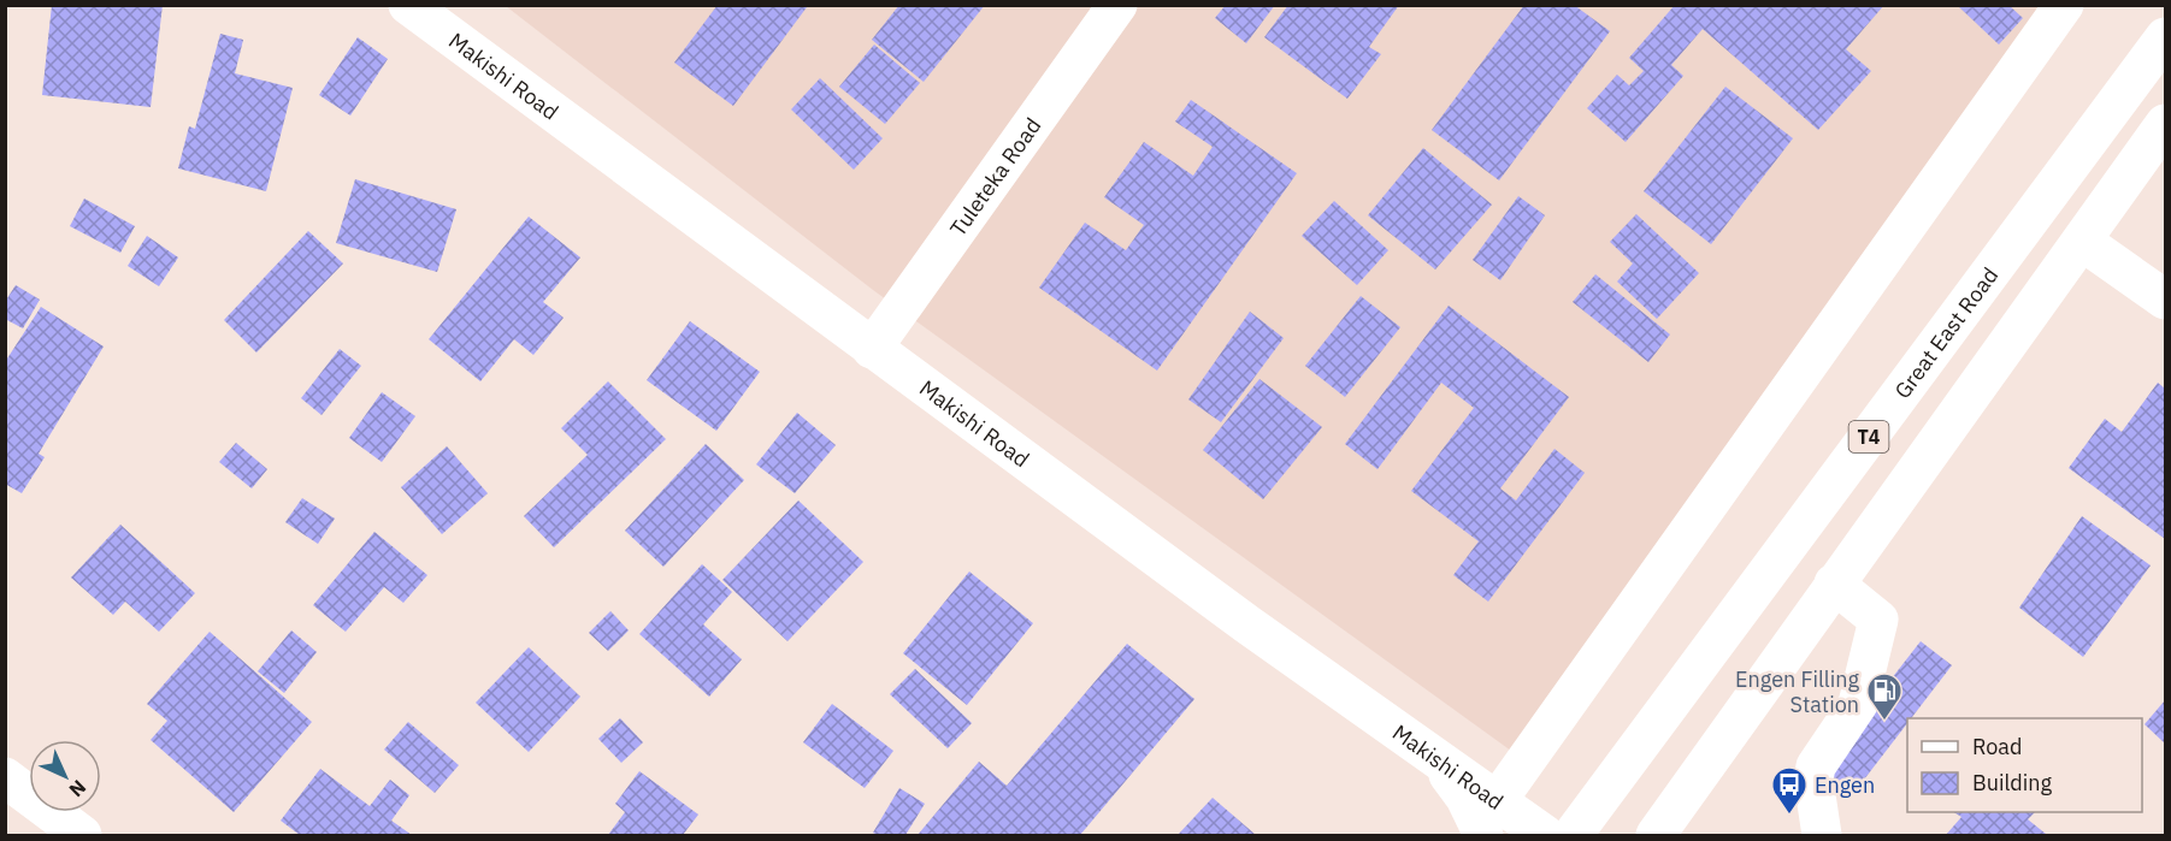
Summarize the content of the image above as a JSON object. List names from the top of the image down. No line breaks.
{"streets":{"main road":["Makishi Road","Tuleteka Road","Great East Road","T4"]},"crossings":[["Makishi Road","Tuleteka Road"]],"places":{"fuel station":["Engen Filling Station"],"bus stop":["Engen"]},"legend":["Road","Building"],"north":"bottom right"}
